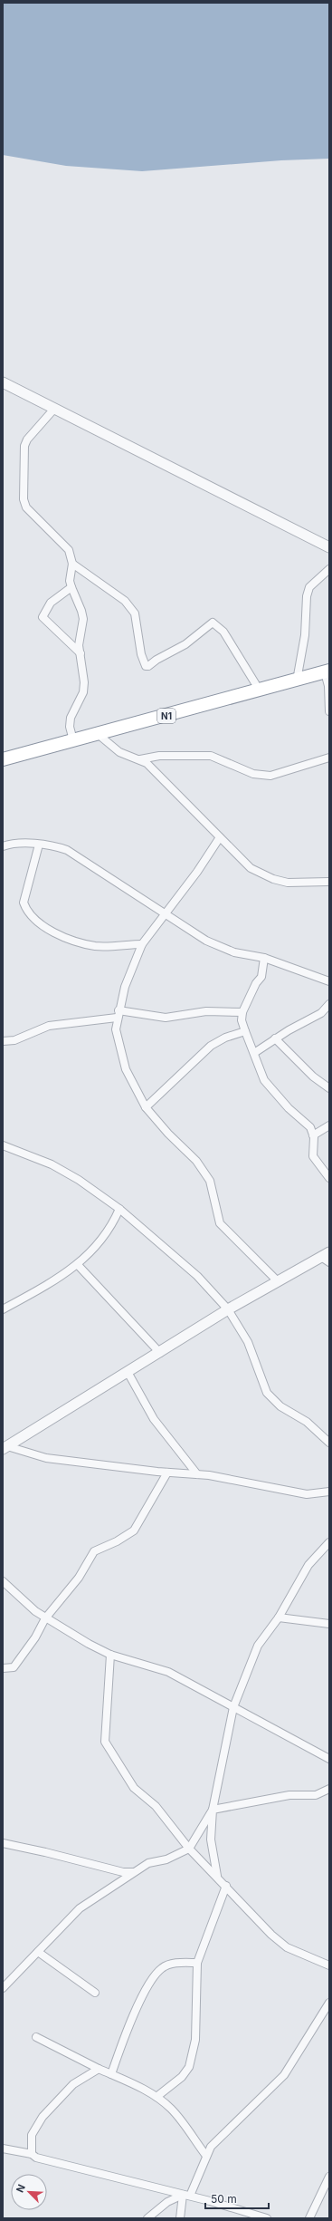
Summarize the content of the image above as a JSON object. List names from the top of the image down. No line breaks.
{"streets":{"highway":["N1"]},"scale_bar":"50 m","north":"top left"}
